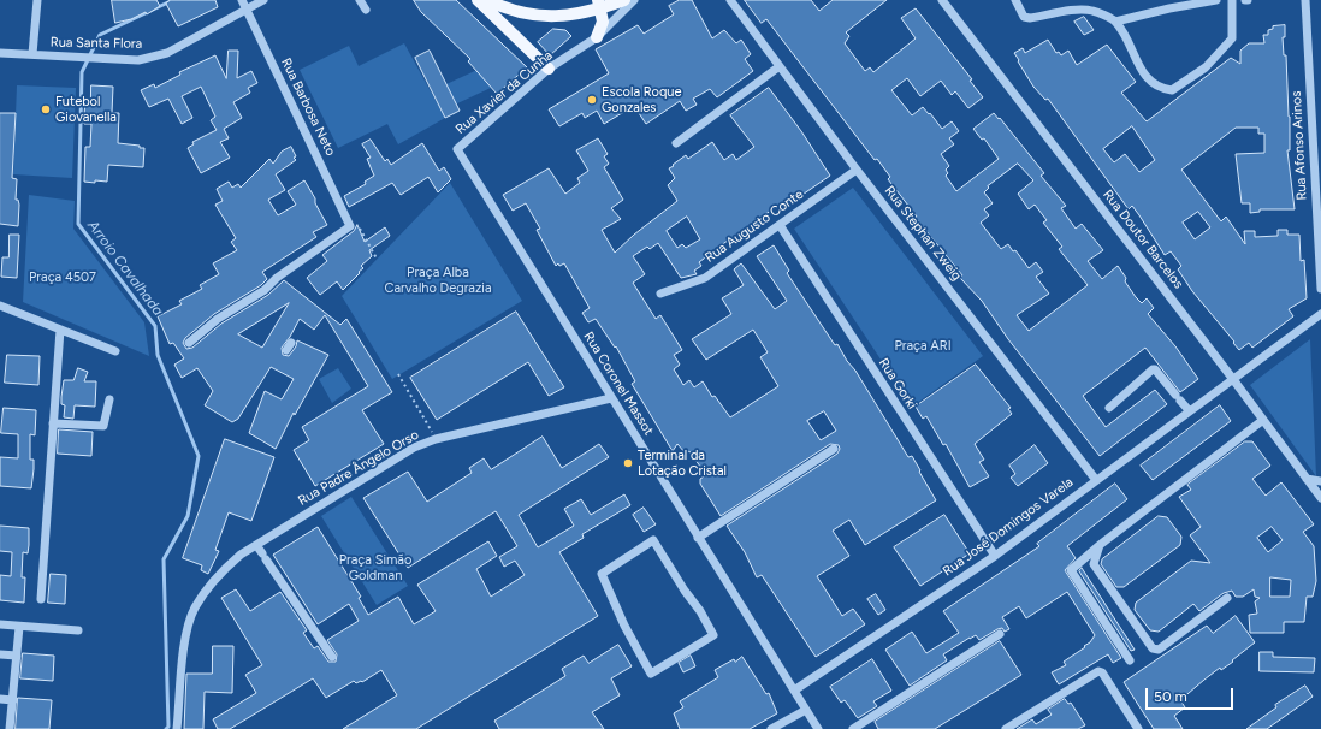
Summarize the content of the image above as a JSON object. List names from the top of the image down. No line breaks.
{"streets":{"street":["Rua Santa Flora","Rua Xavier da Cunha","Rua Barbosa Neto","Rua Afonso Arinos","Rua Augusto Conte","Rua Stephan Zweig","Rua Doutor Barcelos","Rua Coronel Massot","Rua Gorki","Rua Padre Ângelo Orso","Rua José Domingos Varela"]},"crossings":[["Rua Santa Flora","Rua Barbosa Neto"],["Rua Xavier da Cunha","Rua Coronel Massot"],["Rua Augusto Conte","Rua Stephan Zweig"],["Rua Augusto Conte","Rua Gorki"],["Rua Stephan Zweig","Rua José Domingos Varela"],["Rua Doutor Barcelos","Rua José Domingos Varela"],["Rua Coronel Massot","Rua Padre Ângelo Orso"],["Rua Coronel Massot","Rua José Domingos Varela"],["Rua Gorki","Rua José Domingos Varela"]],"water":["Arroio Cavalhada"],"parks":["Praça Alba Carvalho Degrazia","Praça 4507","Praça ARI","Praça Simão Goldman"],"places":["Escola Roque Gonzales","Futebol Giovanella","Terminal da Lotação Cristal"],"scale_bar":"50 m"}
